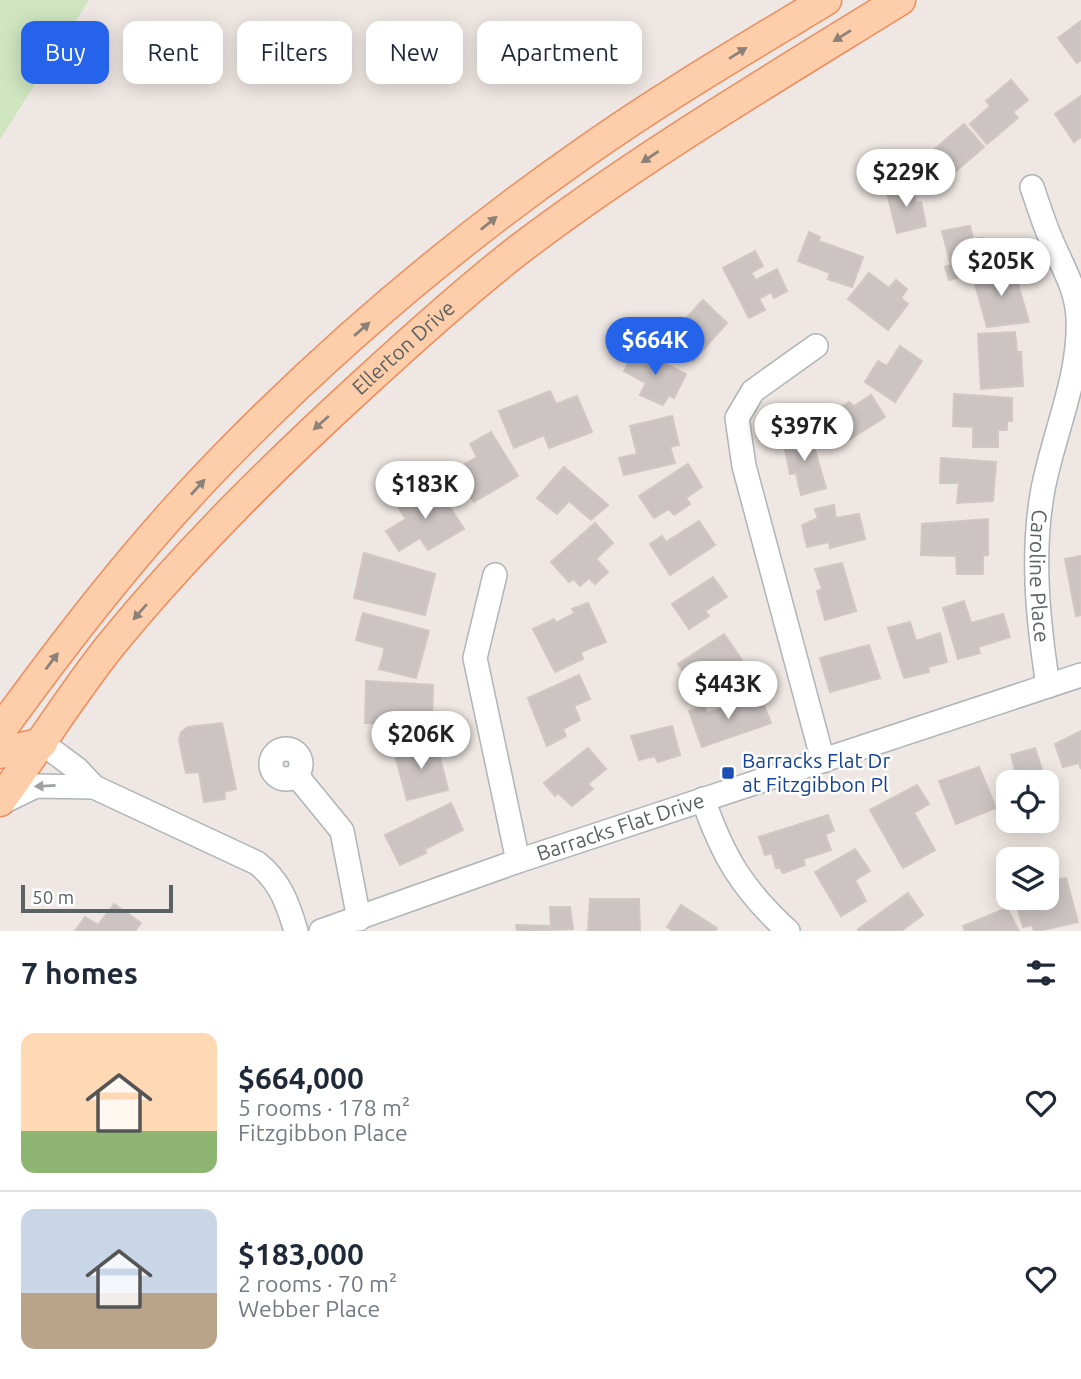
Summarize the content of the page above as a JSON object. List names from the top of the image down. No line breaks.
{"streets":{"main road":["Ellerton Drive"],"street":["Caroline Place","Barracks Flat Drive"]},"crossings":[["Caroline Place","Barracks Flat Drive"]],"places":{"transit":["Barracks Flat Dr at Fitzgibbon Pl"]},"scale_bar":"50 m","page":{"chip":["Buy","Rent","Filters","New","Apartment"],"price":["$229K","$205K","$664K","$397K","$183K","$443K","$206K"],"scale":"50 m","heading":"7 homes","list":[{"name":"$664,000","note":"5 rooms · 178 m² · Fitzgibbon Place"},{"name":"$183,000","note":"2 rooms · 70 m² · Webber Place"}]}}
